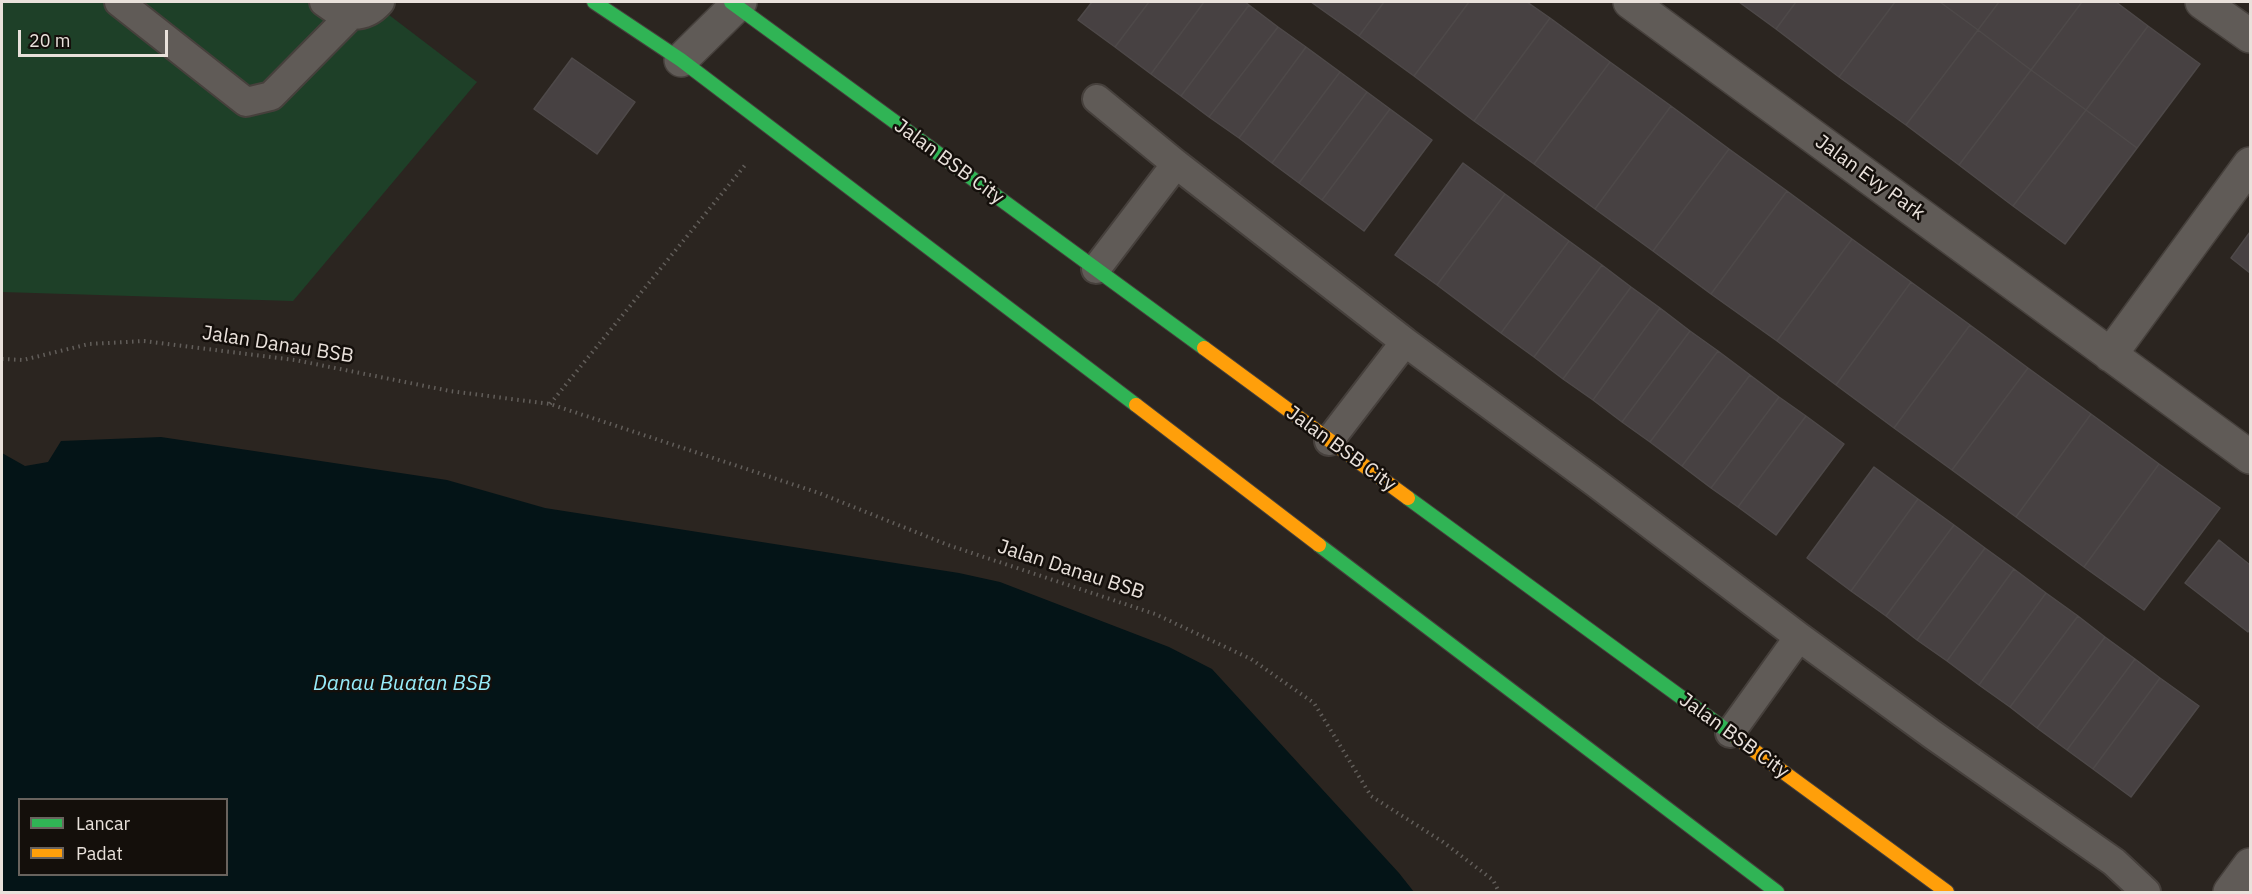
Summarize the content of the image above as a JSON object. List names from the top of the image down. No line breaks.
{"streets":{"street":["Jalan BSB City","Jalan Evy Park"],"path":["Jalan Danau BSB"]},"water":["Danau Buatan BSB"],"legend":["Lancar","Padat"],"scale_bar":"20 m"}
